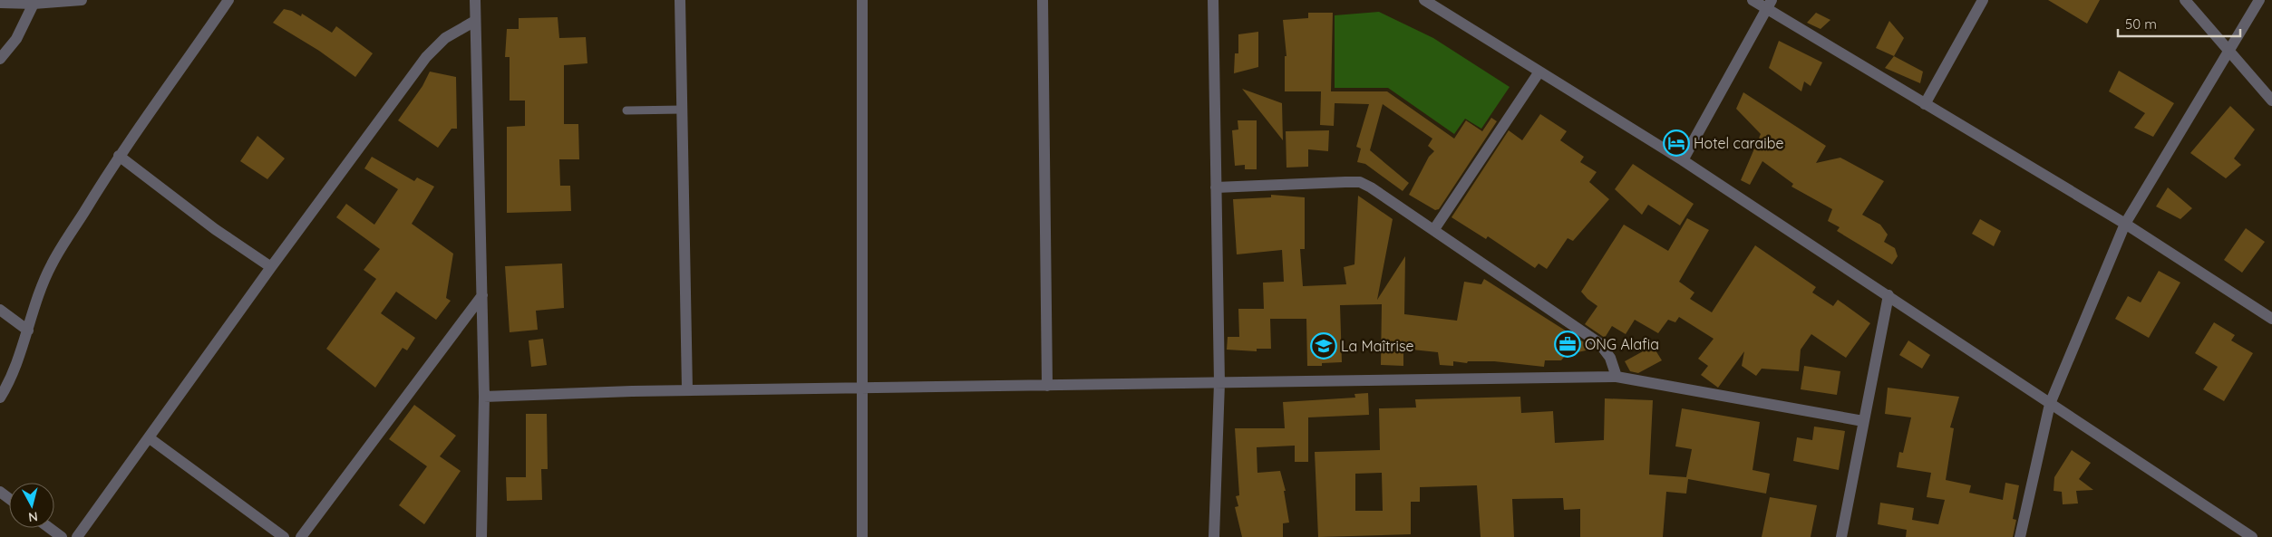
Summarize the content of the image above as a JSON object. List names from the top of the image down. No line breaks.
{"places":{"hotel":["Hotel caraibe"],"office":["ONG Alafia"],"school or university":["La Maîtrise"]},"scale_bar":"50 m","north":"bottom"}
